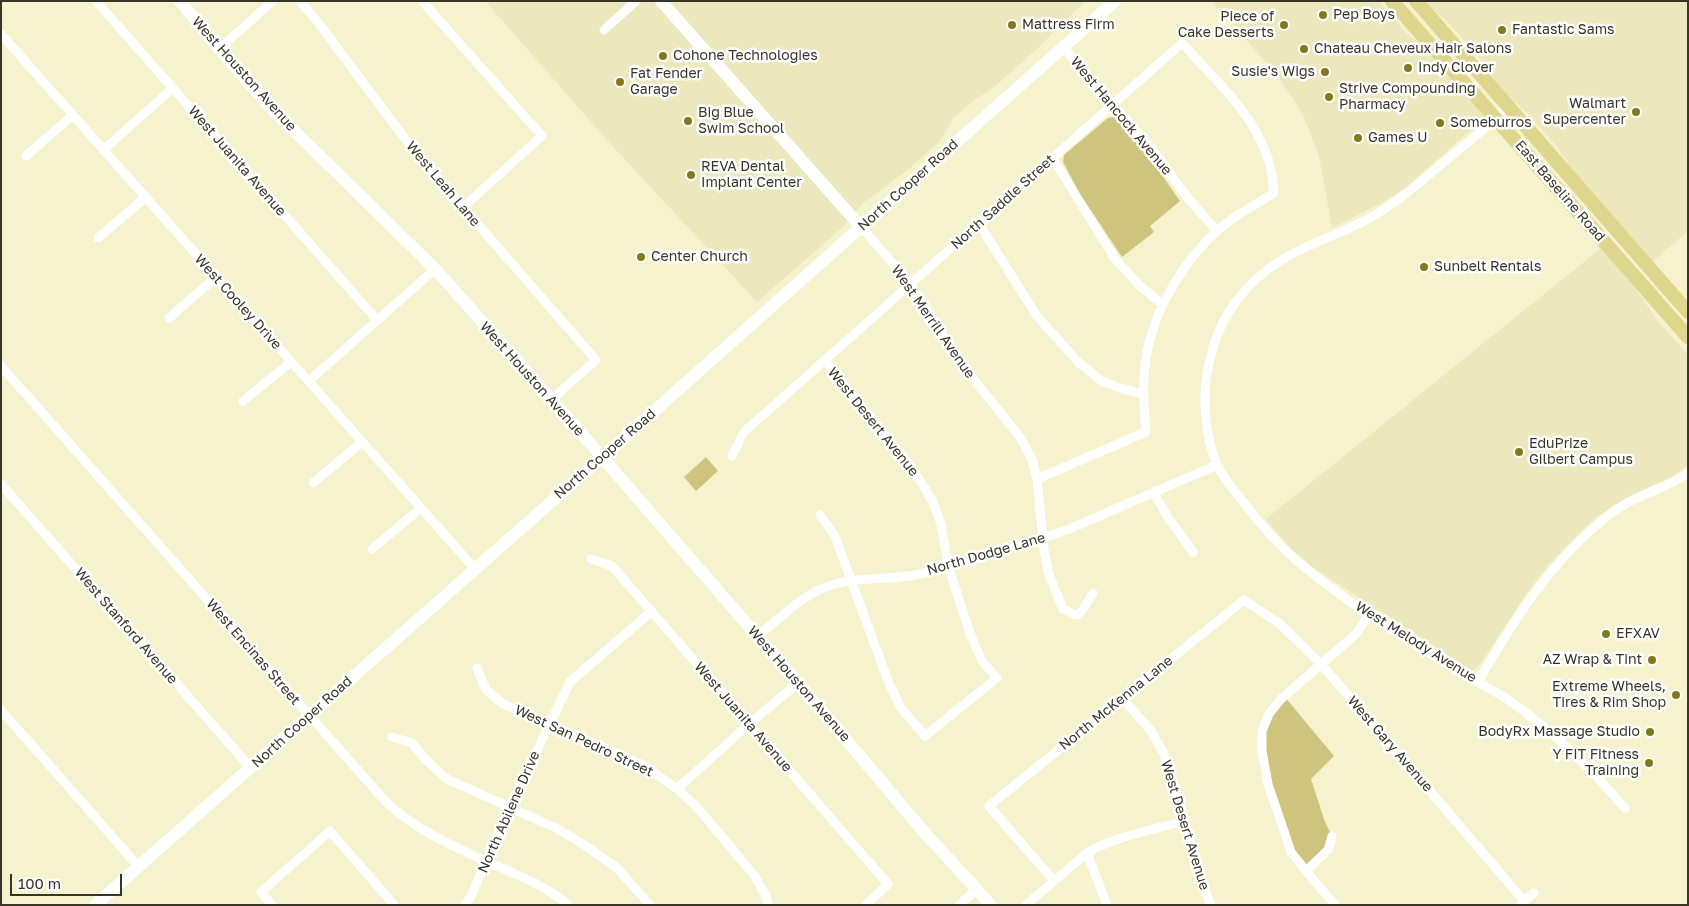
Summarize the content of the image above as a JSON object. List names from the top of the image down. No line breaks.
{"streets":{"main road":["East Baseline Road"],"street":["West Houston Avenue","West Hancock Avenue","West Juanita Avenue","West Leah Lane","North Cooper Road","North Saddle Street","West Cooley Drive","West Merrill Avenue","West Desert Avenue","North Dodge Lane","West Stanford Avenue","West Melody Avenue","West Encinas Street","North McKenna Lane","West San Pedro Street","West Gary Avenue","North Abilene Drive"]},"crossings":[["West Houston Avenue","West Leah Lane"],["West Houston Avenue","North Cooper Road"],["West Houston Avenue","North Dodge Lane"],["West Hancock Avenue","North Cooper Road"],["West Hancock Avenue","North Saddle Street"],["West Juanita Avenue","North Abilene Drive"],["North Cooper Road","West Cooley Drive"],["North Cooper Road","West Merrill Avenue"],["North Cooper Road","West Stanford Avenue"],["North Cooper Road","West Encinas Street"],["East Baseline Road","West Melody Avenue"],["North Saddle Street","West Merrill Avenue"],["North Saddle Street","West Desert Avenue"],["West Merrill Avenue","North Dodge Lane"],["West Desert Avenue","North Dodge Lane"],["West Desert Avenue","North McKenna Lane"],["North Dodge Lane","West Melody Avenue"],["West Encinas Street","North Abilene Drive"],["North McKenna Lane","West Gary Avenue"],["West San Pedro Street","North Abilene Drive"]],"places":["Pep Boys","Mattress Firm","Piece of Cake Desserts","Fantastic Sams","Chateau Cheveux Hair Salons","Cohone Technologies","Indy Clover","Susie's Wigs","Fat Fender Garage","Strive Compounding Pharmacy","Walmart Supercenter","Big Blue Swim School","Someburros","Games U","REVA Dental Implant Center","Center Church","Sunbelt Rentals","EduPrize Gilbert Campus","EFXAV","AZ Wrap & Tint","Extreme Wheels, Tires & Rim Shop","BodyRx Massage Studio","Y FIT Fitness Training"],"scale_bar":"100 m"}
